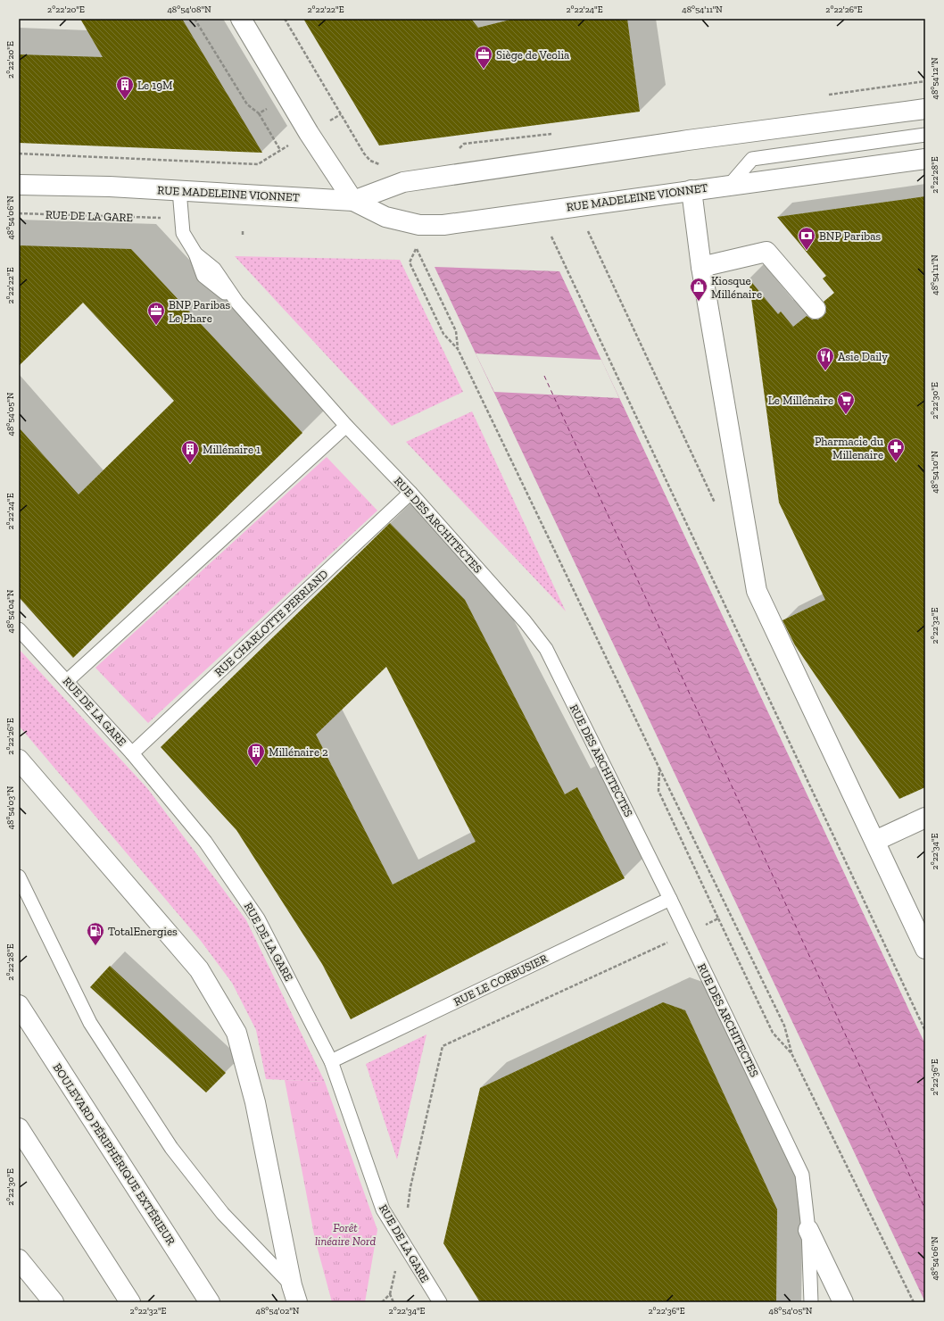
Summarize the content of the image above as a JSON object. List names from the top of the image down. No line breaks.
{"streets":{"main road":["RUE MADELEINE VIONNET","BOULEVARD PÉRIPHÉRIQUE EXTÉRIEUR"],"lane":["RUE DE LA GARE","RUE DES ARCHITECTES","RUE CHARLOTTE PERRIAND","RUE LE CORBUSIER"]},"crossings":[["RUE MADELEINE VIONNET","RUE DES ARCHITECTES"],["RUE DE LA GARE","RUE CHARLOTTE PERRIAND"],["RUE DE LA GARE","RUE LE CORBUSIER"],["RUE DES ARCHITECTES","RUE CHARLOTTE PERRIAND"],["RUE DES ARCHITECTES","RUE LE CORBUSIER"]],"parks":["Forêt linéaire Nord"],"places":{"office":["Siège de Veolia","BNP Paribas Le Phare"],"building":["Le 19M","Millénaire 1","Millénaire 2"],"bank":["BNP Paribas"],"shop":["Kiosque Millénaire"],"restaurant":["Asie Daily"],"supermarket":["Le Millénaire"],"pharmacy":["Pharmacie du Millenaire"],"fuel station":["TotalEnergies"]},"coordinates":["2°22'20\"E","48°54'08\"N","2°22'22\"E","2°22'24\"E","48°54'11\"N","2°22'26\"E","48°54'12\"N","2°22'28\"E","48°54'06\"N","2°22'30\"E","48°54'05\"N","48°54'10\"N","48°54'04\"N","2°22'32\"E","48°54'03\"N","2°22'34\"E","2°22'36\"E","48°54'02\"N"]}
